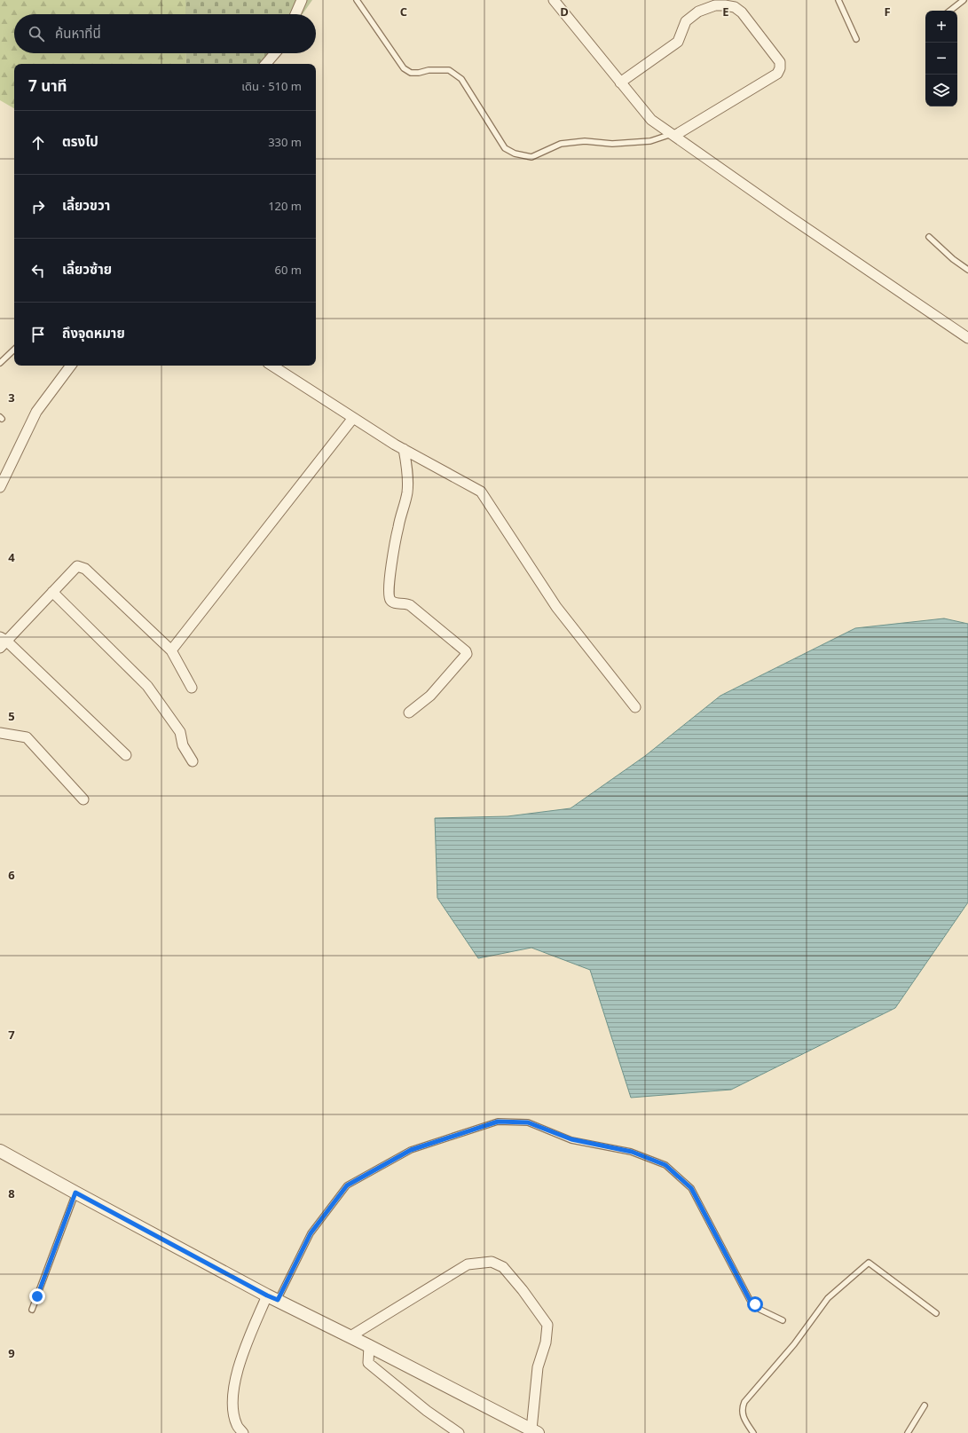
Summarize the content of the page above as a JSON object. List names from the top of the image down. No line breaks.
{"page":{"map_buttons":["+","−"],"search":"ค้นหาที่นี่","heading":["7 นาที","เดิน · 510 m"],"list":[["ตรงไป","330 m"],["เลี้ยวขวา","120 m"],["เลี้ยวซ้าย","60 m"],"ถึงจุดหมาย"]},"grid":{"columns":["C","D","E","F"],"rows":["3","4","5","6","7","8","9"]}}
